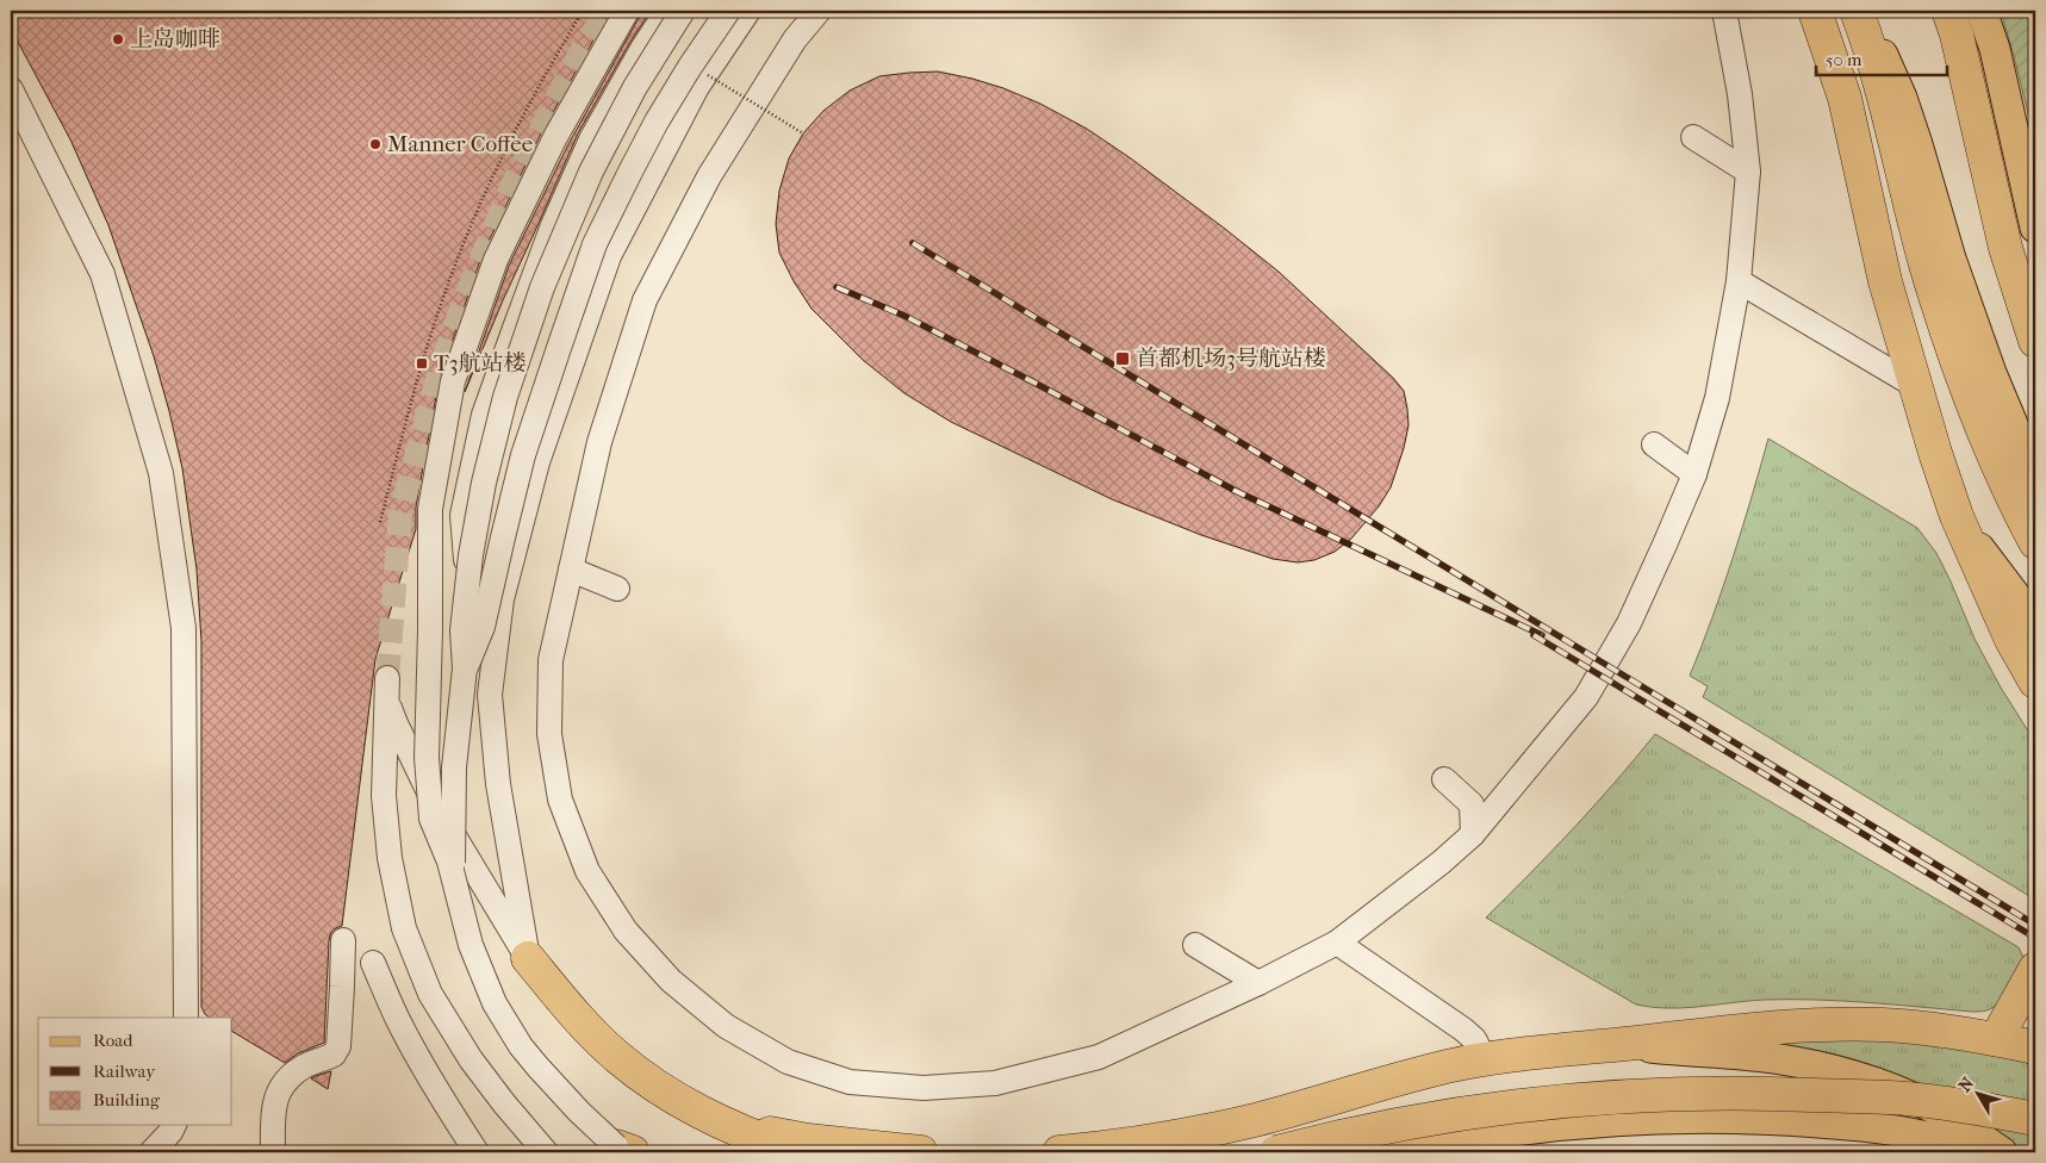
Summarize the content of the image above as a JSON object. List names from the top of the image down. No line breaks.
{"places":{"other":["上岛咖啡","Manner Coffee"],"transit":["首都机场3号航站楼","T3航站楼"]},"legend":["Road","Railway","Building"],"scale_bar":"50 m","north":"top left"}
